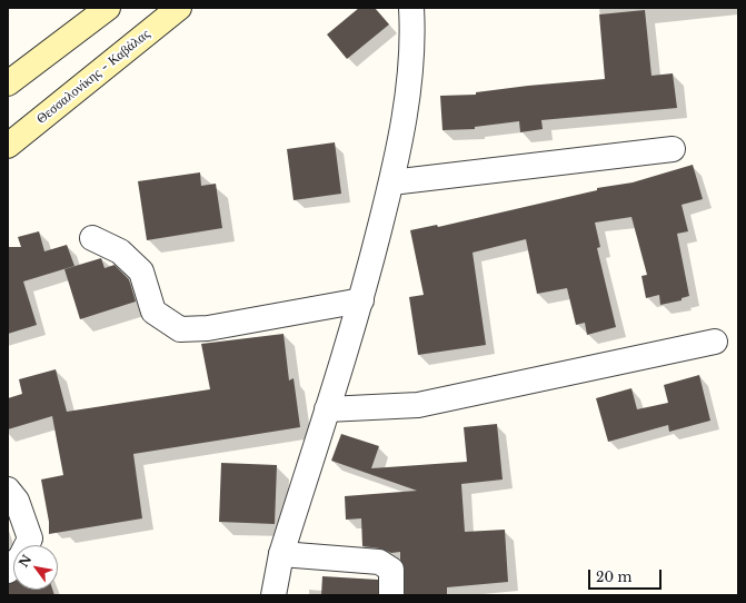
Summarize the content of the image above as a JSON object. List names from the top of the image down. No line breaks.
{"streets":{"main road":["Θεσσαλονίκης - Καβάλας"]},"scale_bar":"20 m","north":"top left"}
